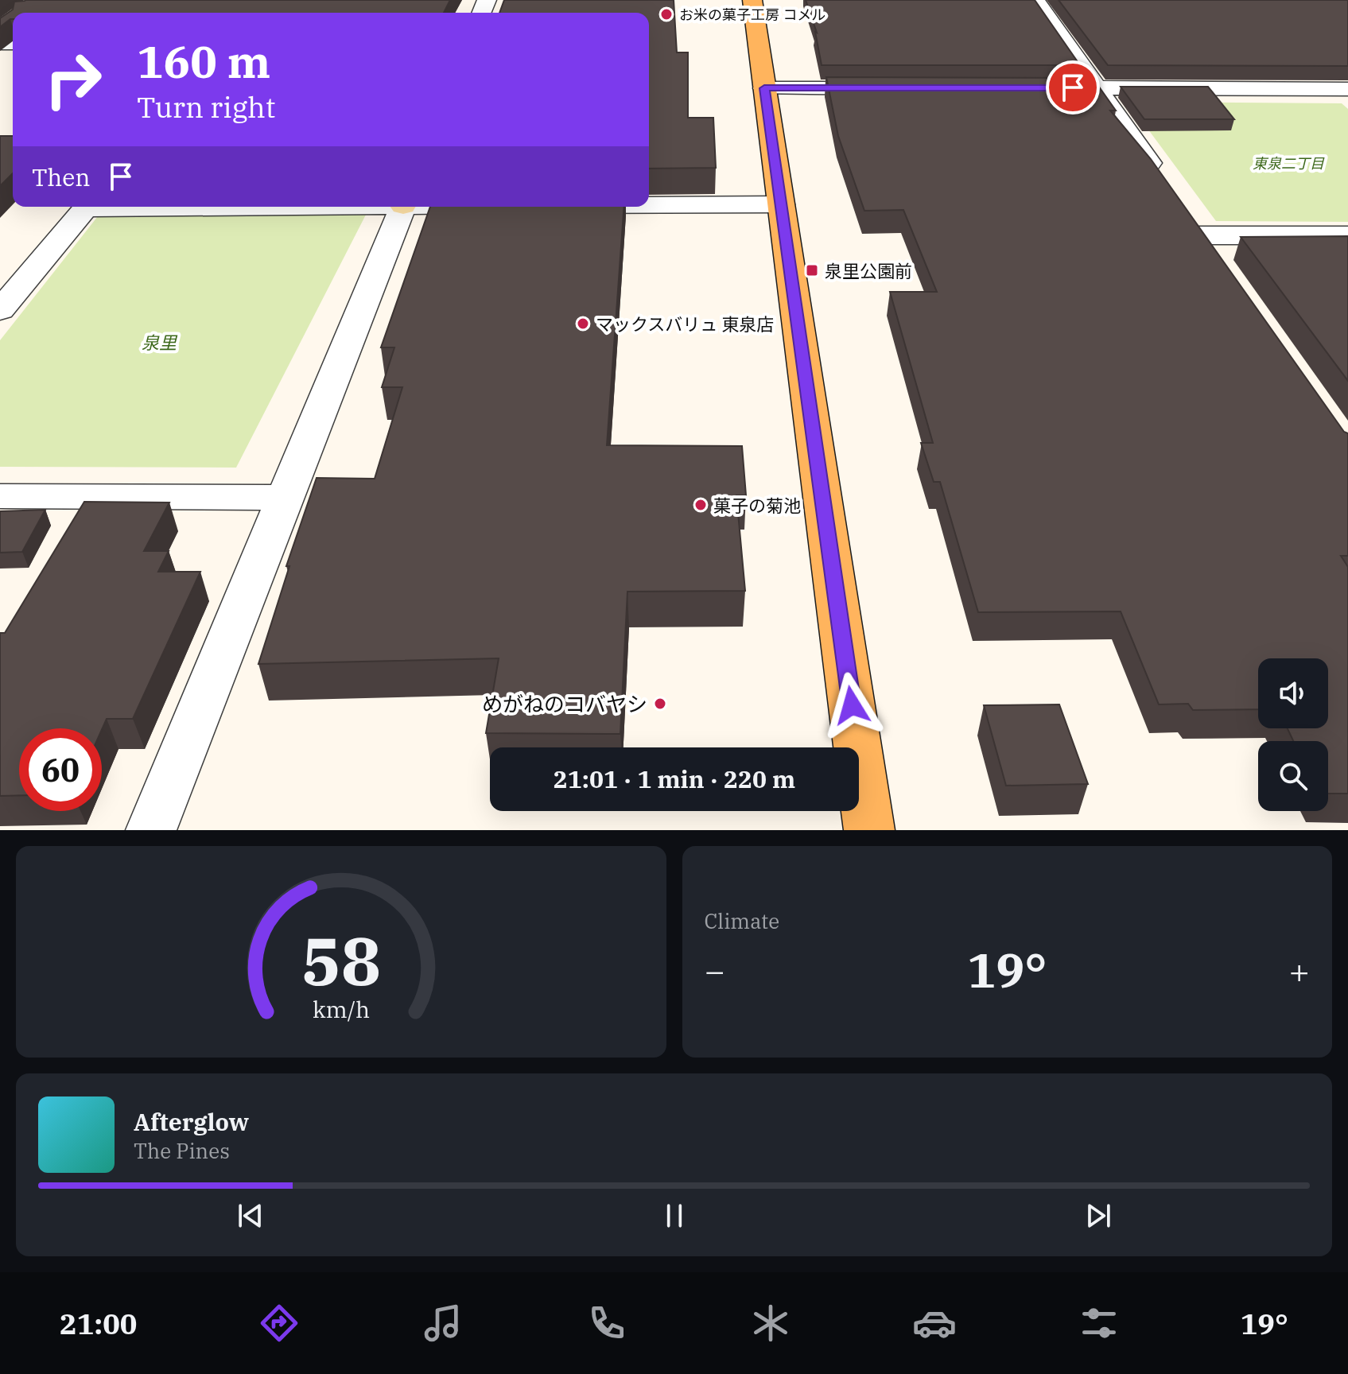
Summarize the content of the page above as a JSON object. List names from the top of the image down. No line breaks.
{"parks":["東泉二丁目","泉里"],"places":{"other":["お米の菓子工房 コメル","マックスバリュ 東泉店","菓子の菊池","めがねのコバヤシ"],"transit":["泉里公園前"]},"page":{"turn":["160 m","Turn right"],"then":"Then","limit":"60","trip":"21:01 · 1 min · 220 m","tile":"Climate","heat":["−","19°","+"],"song":["Afterglow","The Pines"],"tabs":["21:00","19°"],"gauge":["58","km/h"]}}
